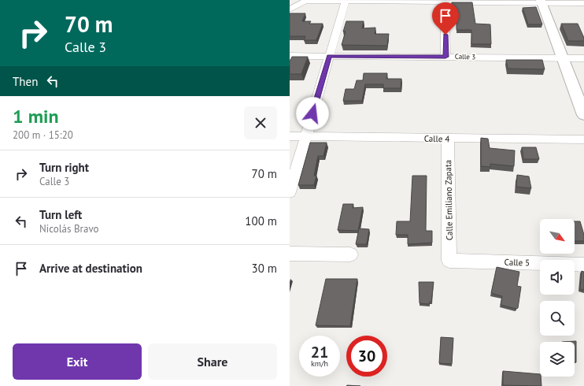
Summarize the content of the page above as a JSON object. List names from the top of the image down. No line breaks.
{"streets":{"street":["Calle 3","Calle 4","Calle Emiliano Zapata","Calle 5"]},"crossings":[["Calle 4","Calle Emiliano Zapata"],["Calle Emiliano Zapata","Calle 5"]],"north":"bottom right","page":{"turn":["70 m","Calle 3"],"then":"Then","heading":["1 min","200 m · 15:20"],"list":[{"name":"Turn right","note":"Calle 3","value":"70 m"},{"name":"Turn left","note":"Nicolás Bravo","value":"100 m"},{"name":"Arrive at destination","value":"30 m"}],"speed":"21 km/h","limit":"30","buttons":["Exit","Share"]}}
